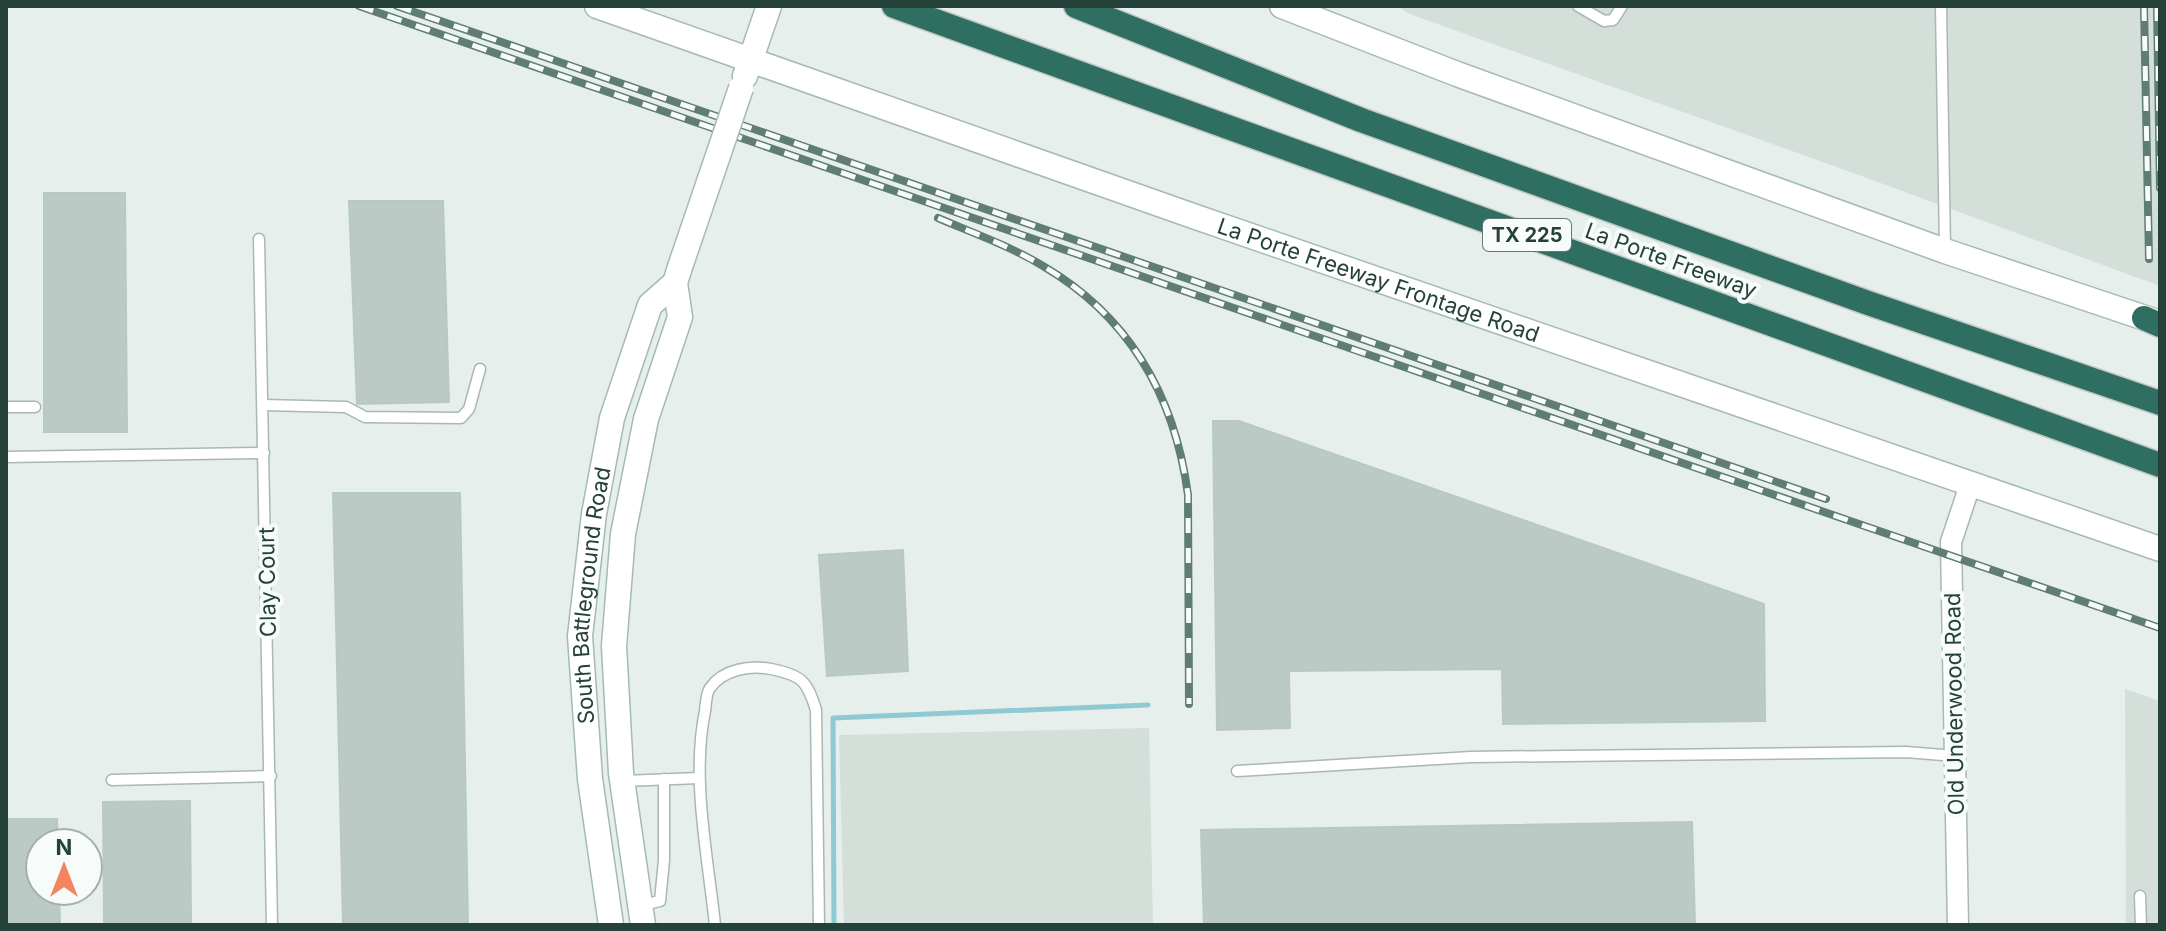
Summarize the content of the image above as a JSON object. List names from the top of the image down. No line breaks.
{"streets":{"highway":["TX 225","La Porte Freeway"],"main road":["La Porte Freeway Frontage Road","South Battleground Road"],"street":["Old Underwood Road"],"lane":["Clay Court"]},"crossings":[["La Porte Freeway Frontage Road","South Battleground Road"],["La Porte Freeway Frontage Road","Old Underwood Road"]],"north":"top"}
